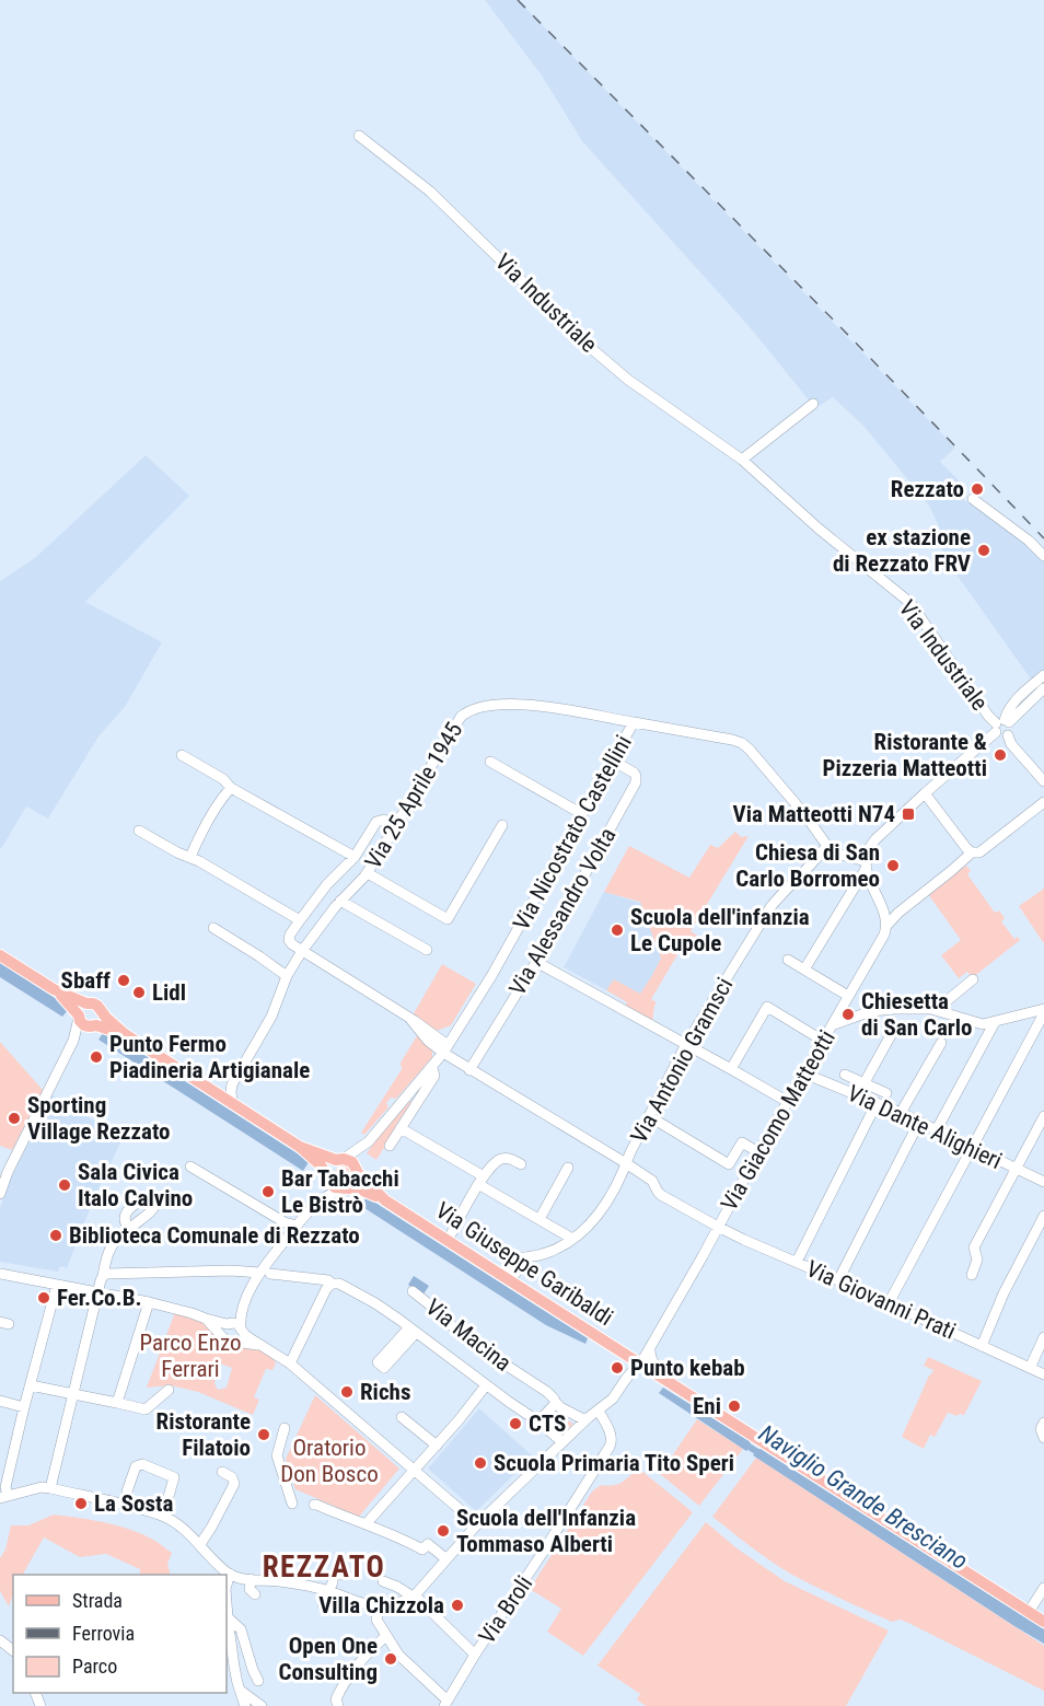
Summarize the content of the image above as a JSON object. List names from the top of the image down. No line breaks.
{"streets":{"main road":["Via Giuseppe Garibaldi"],"street":["Via Industriale","Via 25 Aprile 1945","Via Nicostrato Castellini","Via Alessandro Volta","Via Antonio Gramsci","Via Giacomo Matteotti","Via Dante Alighieri","Via Giovanni Prati","Via Macina","Via Broli"]},"crossings":[["Via 25 Aprile 1945","Via Nicostrato Castellini"],["Via Nicostrato Castellini","Via Alessandro Volta"],["Via Nicostrato Castellini","Via Antonio Gramsci"],["Via Nicostrato Castellini","Via Giuseppe Garibaldi"],["Via Nicostrato Castellini","Via Giovanni Prati"],["Via Alessandro Volta","Via Giovanni Prati"],["Via Antonio Gramsci","Via Giuseppe Garibaldi"],["Via Antonio Gramsci","Via Giovanni Prati"],["Via Giacomo Matteotti","Via Dante Alighieri"],["Via Giacomo Matteotti","Via Giuseppe Garibaldi"],["Via Giacomo Matteotti","Via Giovanni Prati"],["Via Giacomo Matteotti","Via Macina"],["Via Giacomo Matteotti","Via Broli"]],"districts":["REZZATO"],"water":["Naviglio Grande Bresciano"],"parks":["Parco Enzo Ferrari","Oratorio Don Bosco"],"places":{"other":["Rezzato","ex stazione di Rezzato FRV","Ristorante & Pizzeria Matteotti","Chiesa di San Carlo Borromeo","Scuola dell'infanzia Le Cupole","Sbaff","Lidl","Chiesetta di San Carlo","Punto Fermo Piadineria Artigianale","Sporting Village Rezzato","Sala Civica Italo Calvino","Bar Tabacchi Le Bistrò","Biblioteca Comunale di Rezzato","Fer.Co.B.","Punto kebab","Richs","Eni","CTS","Ristorante Filatoio","Scuola Primaria Tito Speri","La Sosta","Scuola dell'Infanzia Tommaso Alberti","Villa Chizzola","Open One Consulting"],"transit":["Via Matteotti N74"]},"legend":["Strada","Ferrovia","Parco"]}
